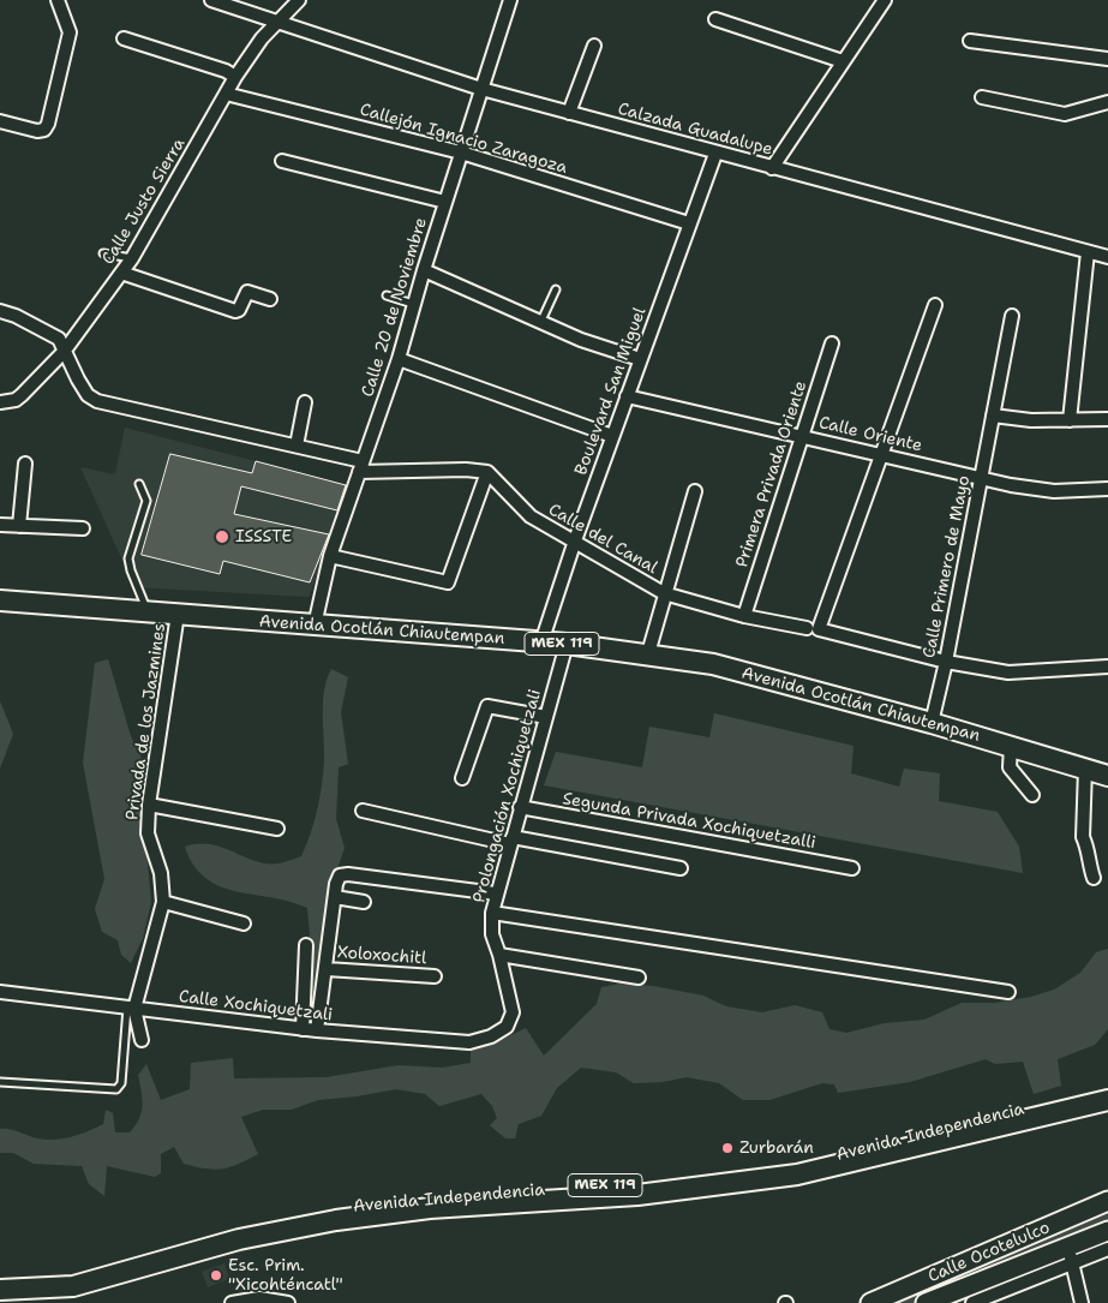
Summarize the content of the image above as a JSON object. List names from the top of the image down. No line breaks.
{"streets":{"main road":["Avenida Ocotlán Chiautempan","MEX 119","Avenida Independencia","Calle Ocotelulco"],"street":["Calzada Guadalupe","Callejón Ignacio Zaragoza","Calle Justo Sierra","Calle 20 de Noviembre","Boulevard San Miguel","Calle Oriente","Primera Privada Oriente","Calle del Canal","Calle Primero de Mayo","Privada de los Jazmines","Prolongación Xochiquetzali","Segunda Privada Xochiquetzalli","Xoloxochitl","Calle Xochiquetzali"]},"crossings":[["Calzada Guadalupe","Calle Justo Sierra"],["Calzada Guadalupe","Calle 20 de Noviembre"],["Calzada Guadalupe","Boulevard San Miguel"],["Callejón Ignacio Zaragoza","Calle Justo Sierra"],["Callejón Ignacio Zaragoza","Calle 20 de Noviembre"],["Callejón Ignacio Zaragoza","Boulevard San Miguel"],["Calle 20 de Noviembre","Avenida Ocotlán Chiautempan"],["Boulevard San Miguel","Calle Oriente"],["Boulevard San Miguel","Calle del Canal"],["Boulevard San Miguel","Avenida Ocotlán Chiautempan"],["Calle Oriente","Primera Privada Oriente"],["Calle Oriente","Calle Primero de Mayo"],["Primera Privada Oriente","Calle del Canal"],["Calle del Canal","Calle Primero de Mayo"],["Calle Primero de Mayo","Avenida Ocotlán Chiautempan"],["Avenida Ocotlán Chiautempan","Privada de los Jazmines"],["Avenida Ocotlán Chiautempan","Prolongación Xochiquetzali"],["Privada de los Jazmines","Calle Xochiquetzali"],["Prolongación Xochiquetzali","Segunda Privada Xochiquetzalli"],["Prolongación Xochiquetzali","Calle Xochiquetzali"]],"places":["ISSSTE","Zurbarán","Esc. Prim. \"Xicohténcatl\""]}
